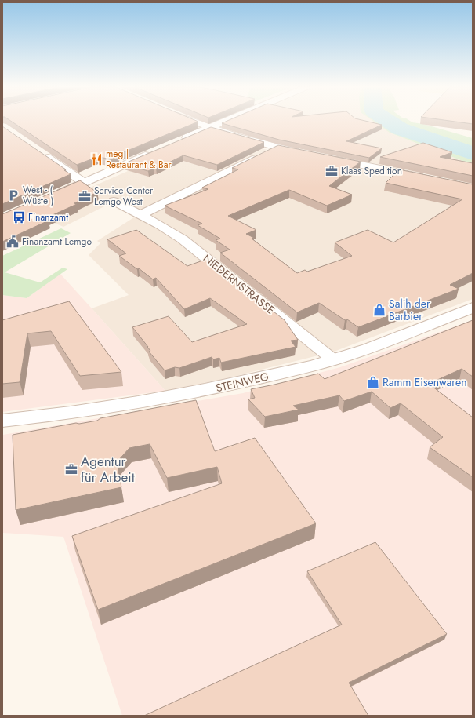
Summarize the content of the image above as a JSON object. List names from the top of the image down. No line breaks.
{"streets":{"street":["NIEDERNSTRASSE","STEINWEG"]},"crossings":[["NIEDERNSTRASSE","STEINWEG"]],"places":{"restaurant":["meg | Restaurant & Bar"],"office":["Klaas Spedition","Service Center Lemgo-West","Agentur für Arbeit"],"parking":["West - ( Wüste )"],"bus stop":["Finanzamt"],"public building":["Finanzamt Lemgo"],"shop":["Salih der Barbier","Ramm Eisenwaren"]}}
